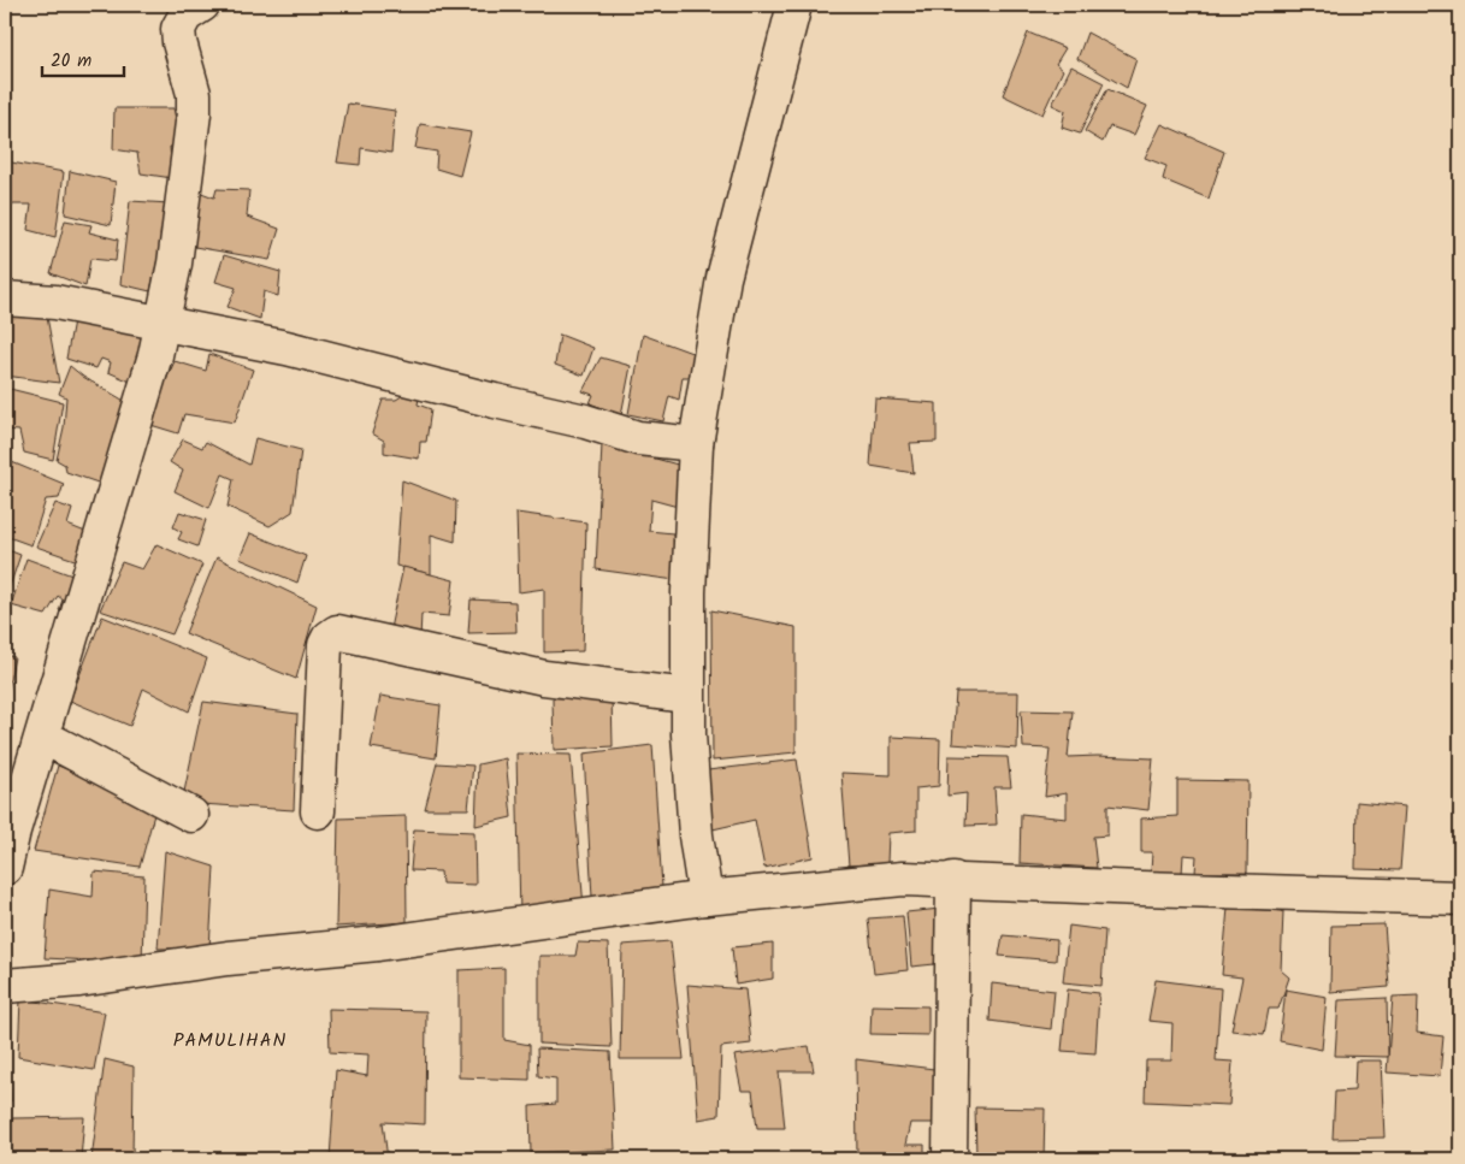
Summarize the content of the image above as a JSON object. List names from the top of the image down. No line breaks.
{"districts":["PAMULIHAN"],"scale_bar":"20 m"}
